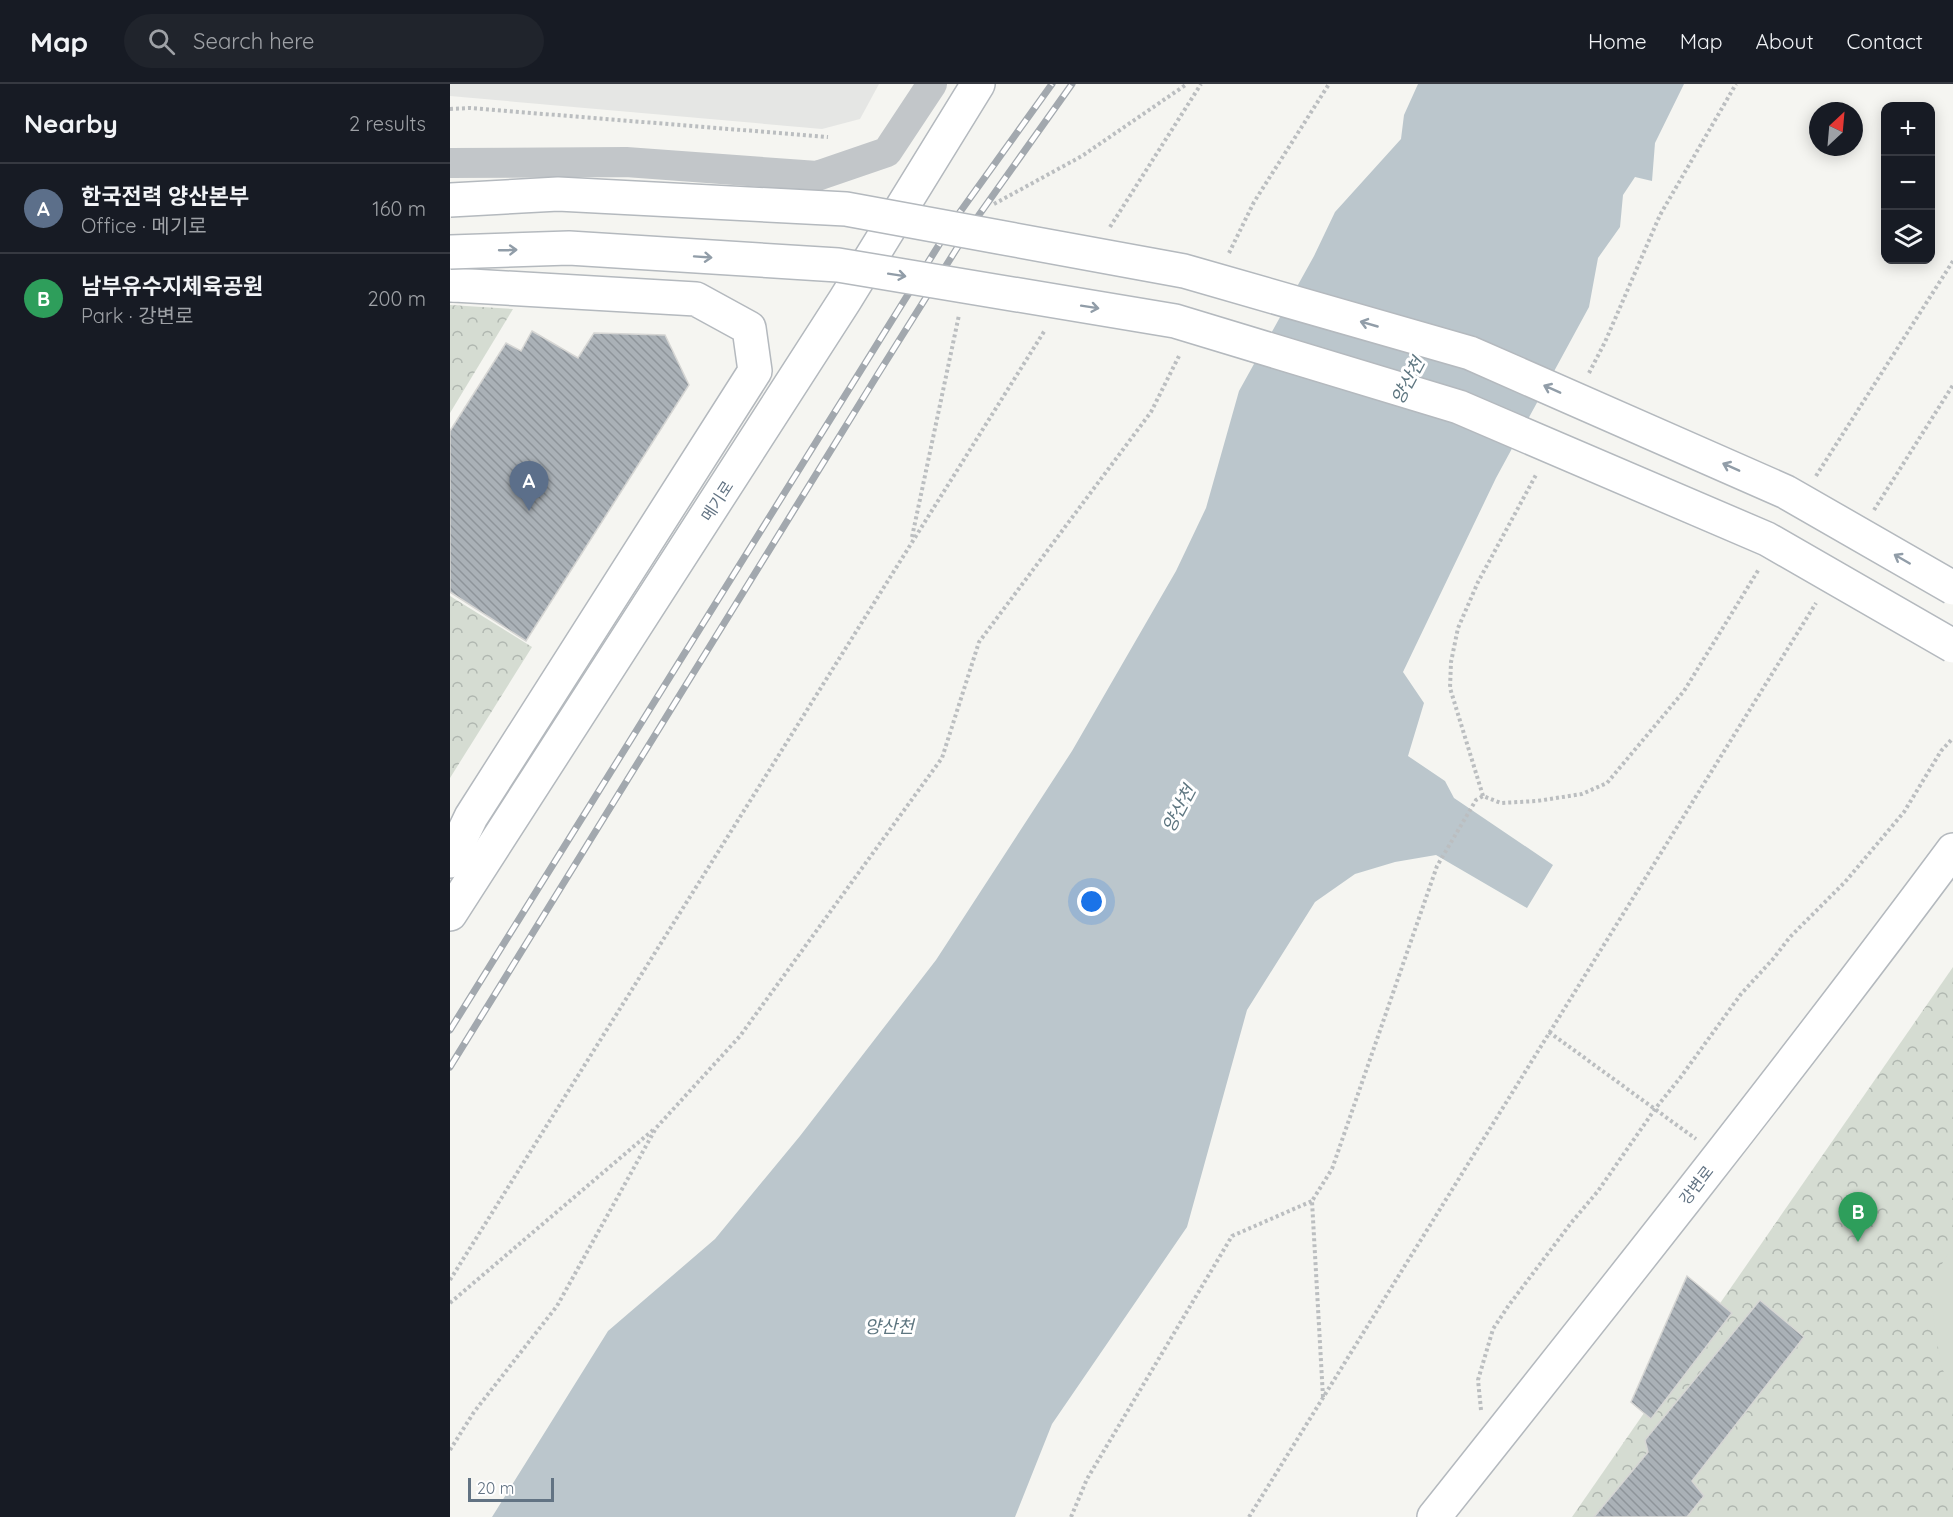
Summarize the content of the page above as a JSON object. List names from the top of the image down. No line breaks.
{"streets":{"main road":["메기로","강변로"]},"water":["양산천"],"scale_bar":"20 m","north":"top right","page":{"header":"Map","search":"Search here","nav":["Home","Map","About","Contact"],"heading":["Nearby","2 results"],"map_buttons":["+","−"],"list":[{"mark":"A","name":"한국전력 양산본부","note":"Office · 메기로","value":"160 m"},{"mark":"B","name":"남부유수지체육공원","note":"Park · 강변로","value":"200 m"}],"pins":["A","B"],"scale":"20 m"}}
